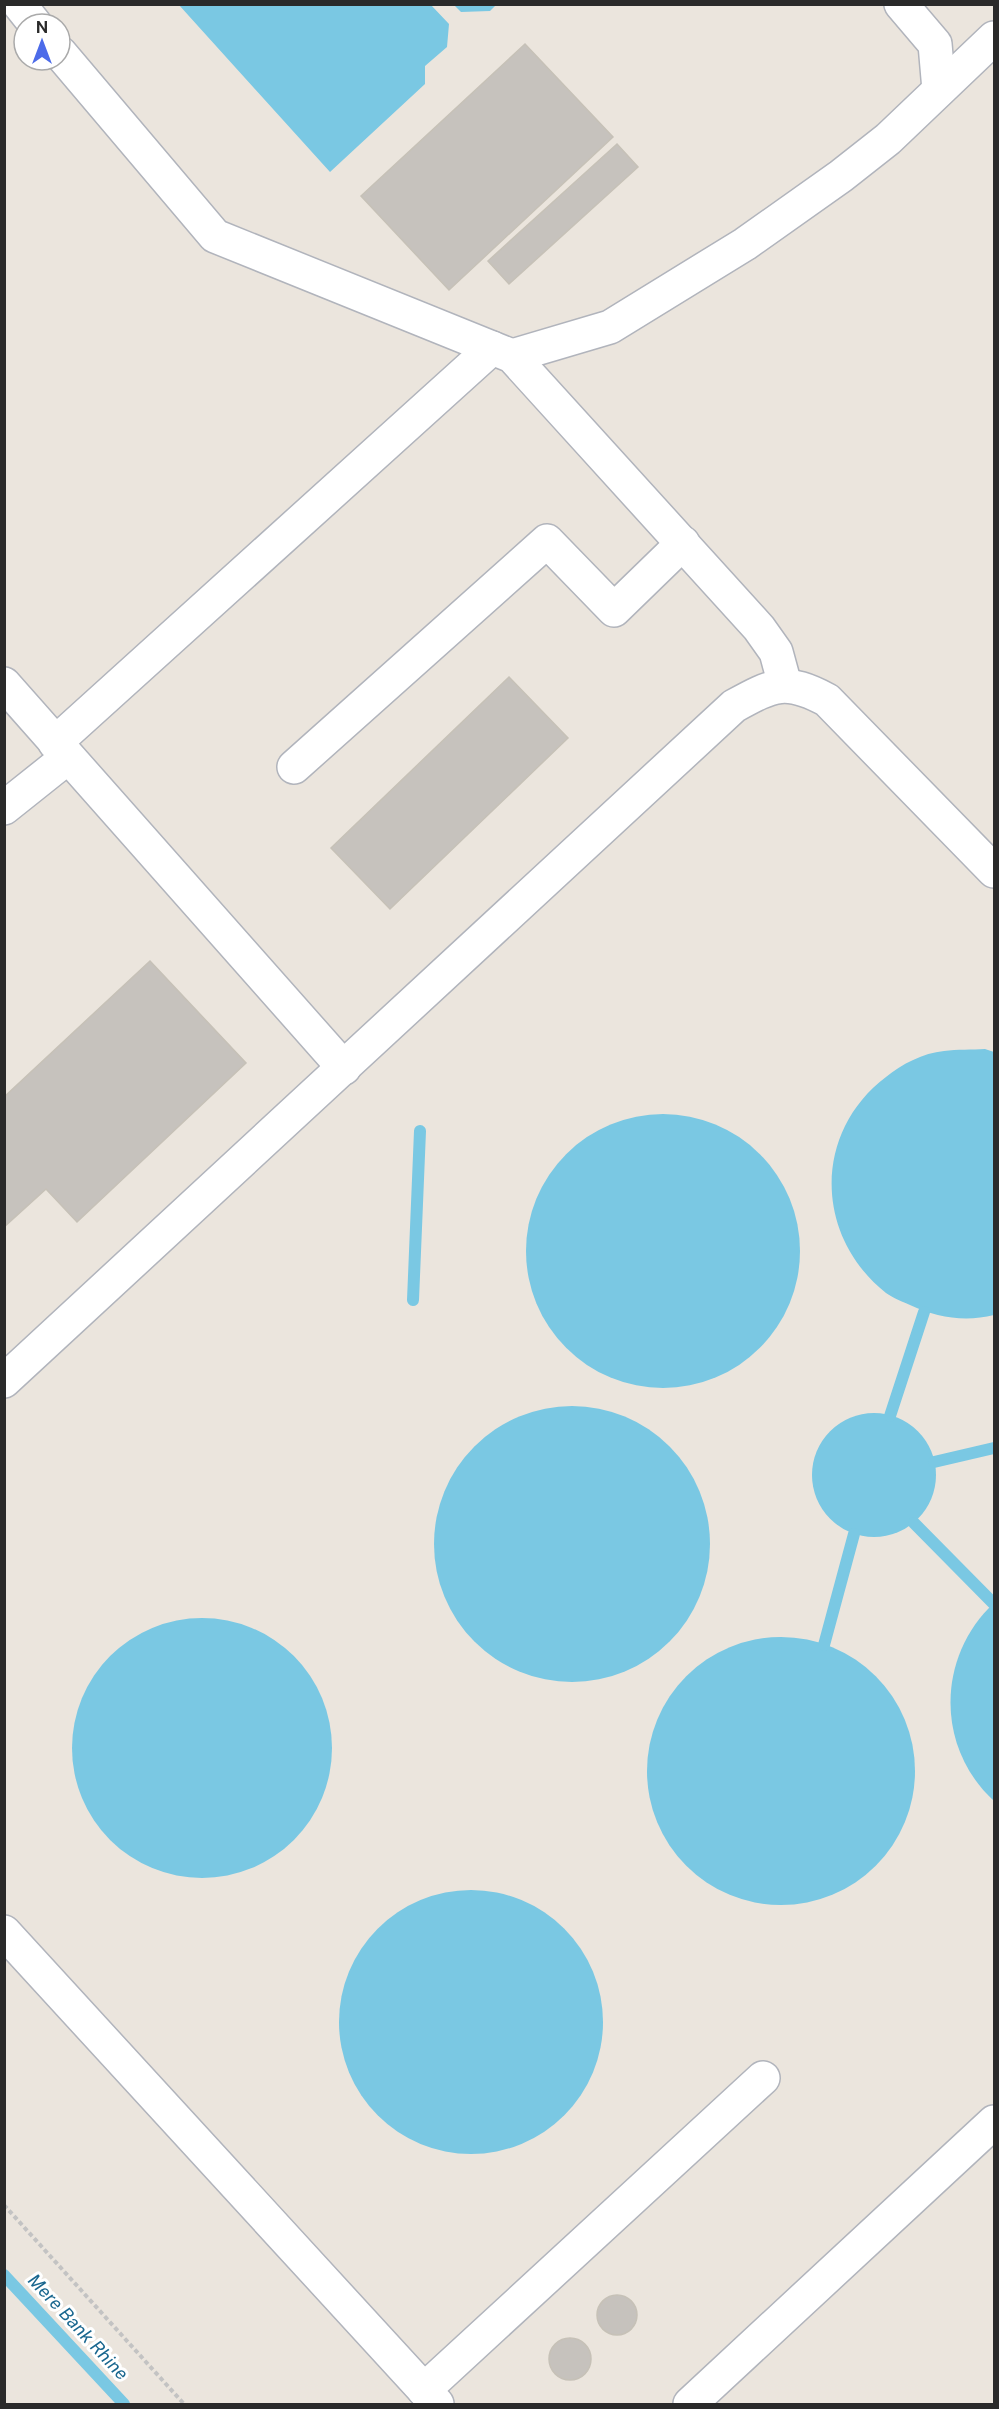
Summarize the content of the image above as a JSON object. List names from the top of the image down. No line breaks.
{"water":["Mere Bank Rhine"],"north":"top"}
